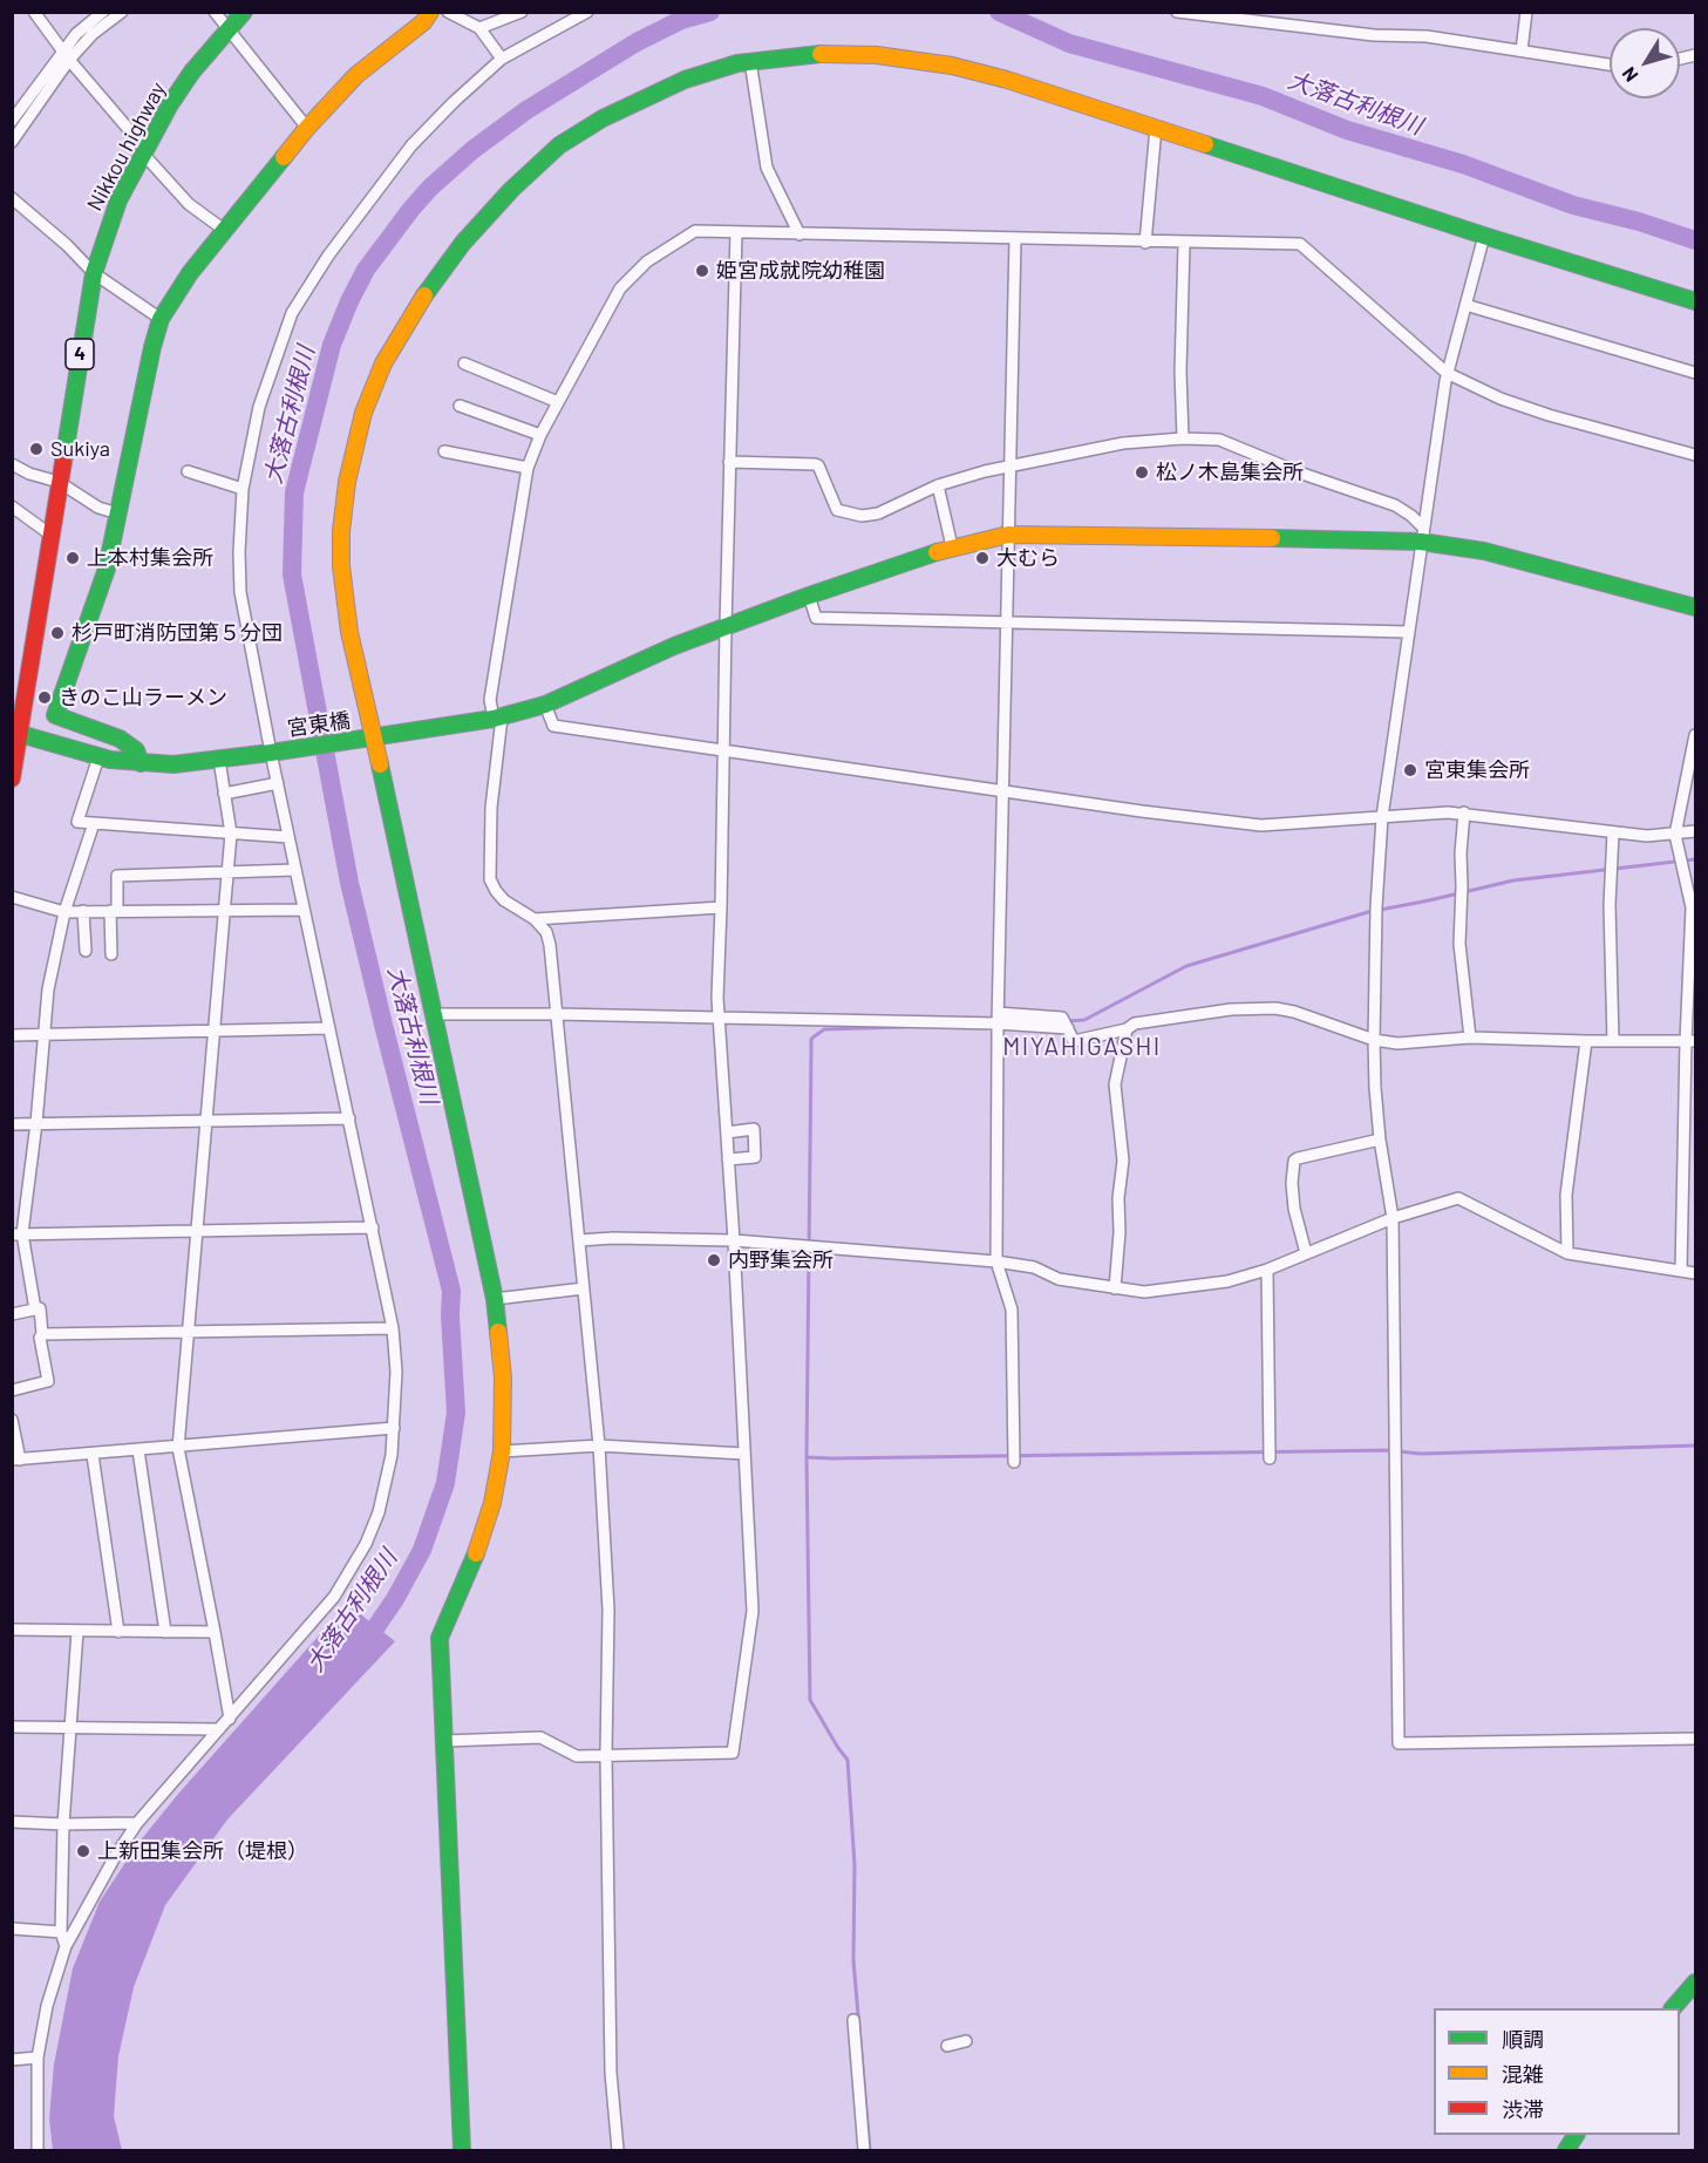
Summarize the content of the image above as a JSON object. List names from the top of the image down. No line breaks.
{"streets":{"main road":["Nikkou highway","4","宮東橋"]},"crossings":[["Nikkou highway","宮東橋"]],"districts":["MIYAHIGASHI"],"water":["大落古利根川"],"places":["姫宮成就院幼稚園","Sukiya","松ノ木島集会所","上本村集会所","大むら","杉戸町消防団第５分団","きのこ山ラーメン","宮東集会所","内野集会所","上新田集会所（堤根）"],"legend":["順調","混雑","渋滞"],"north":"bottom left"}
